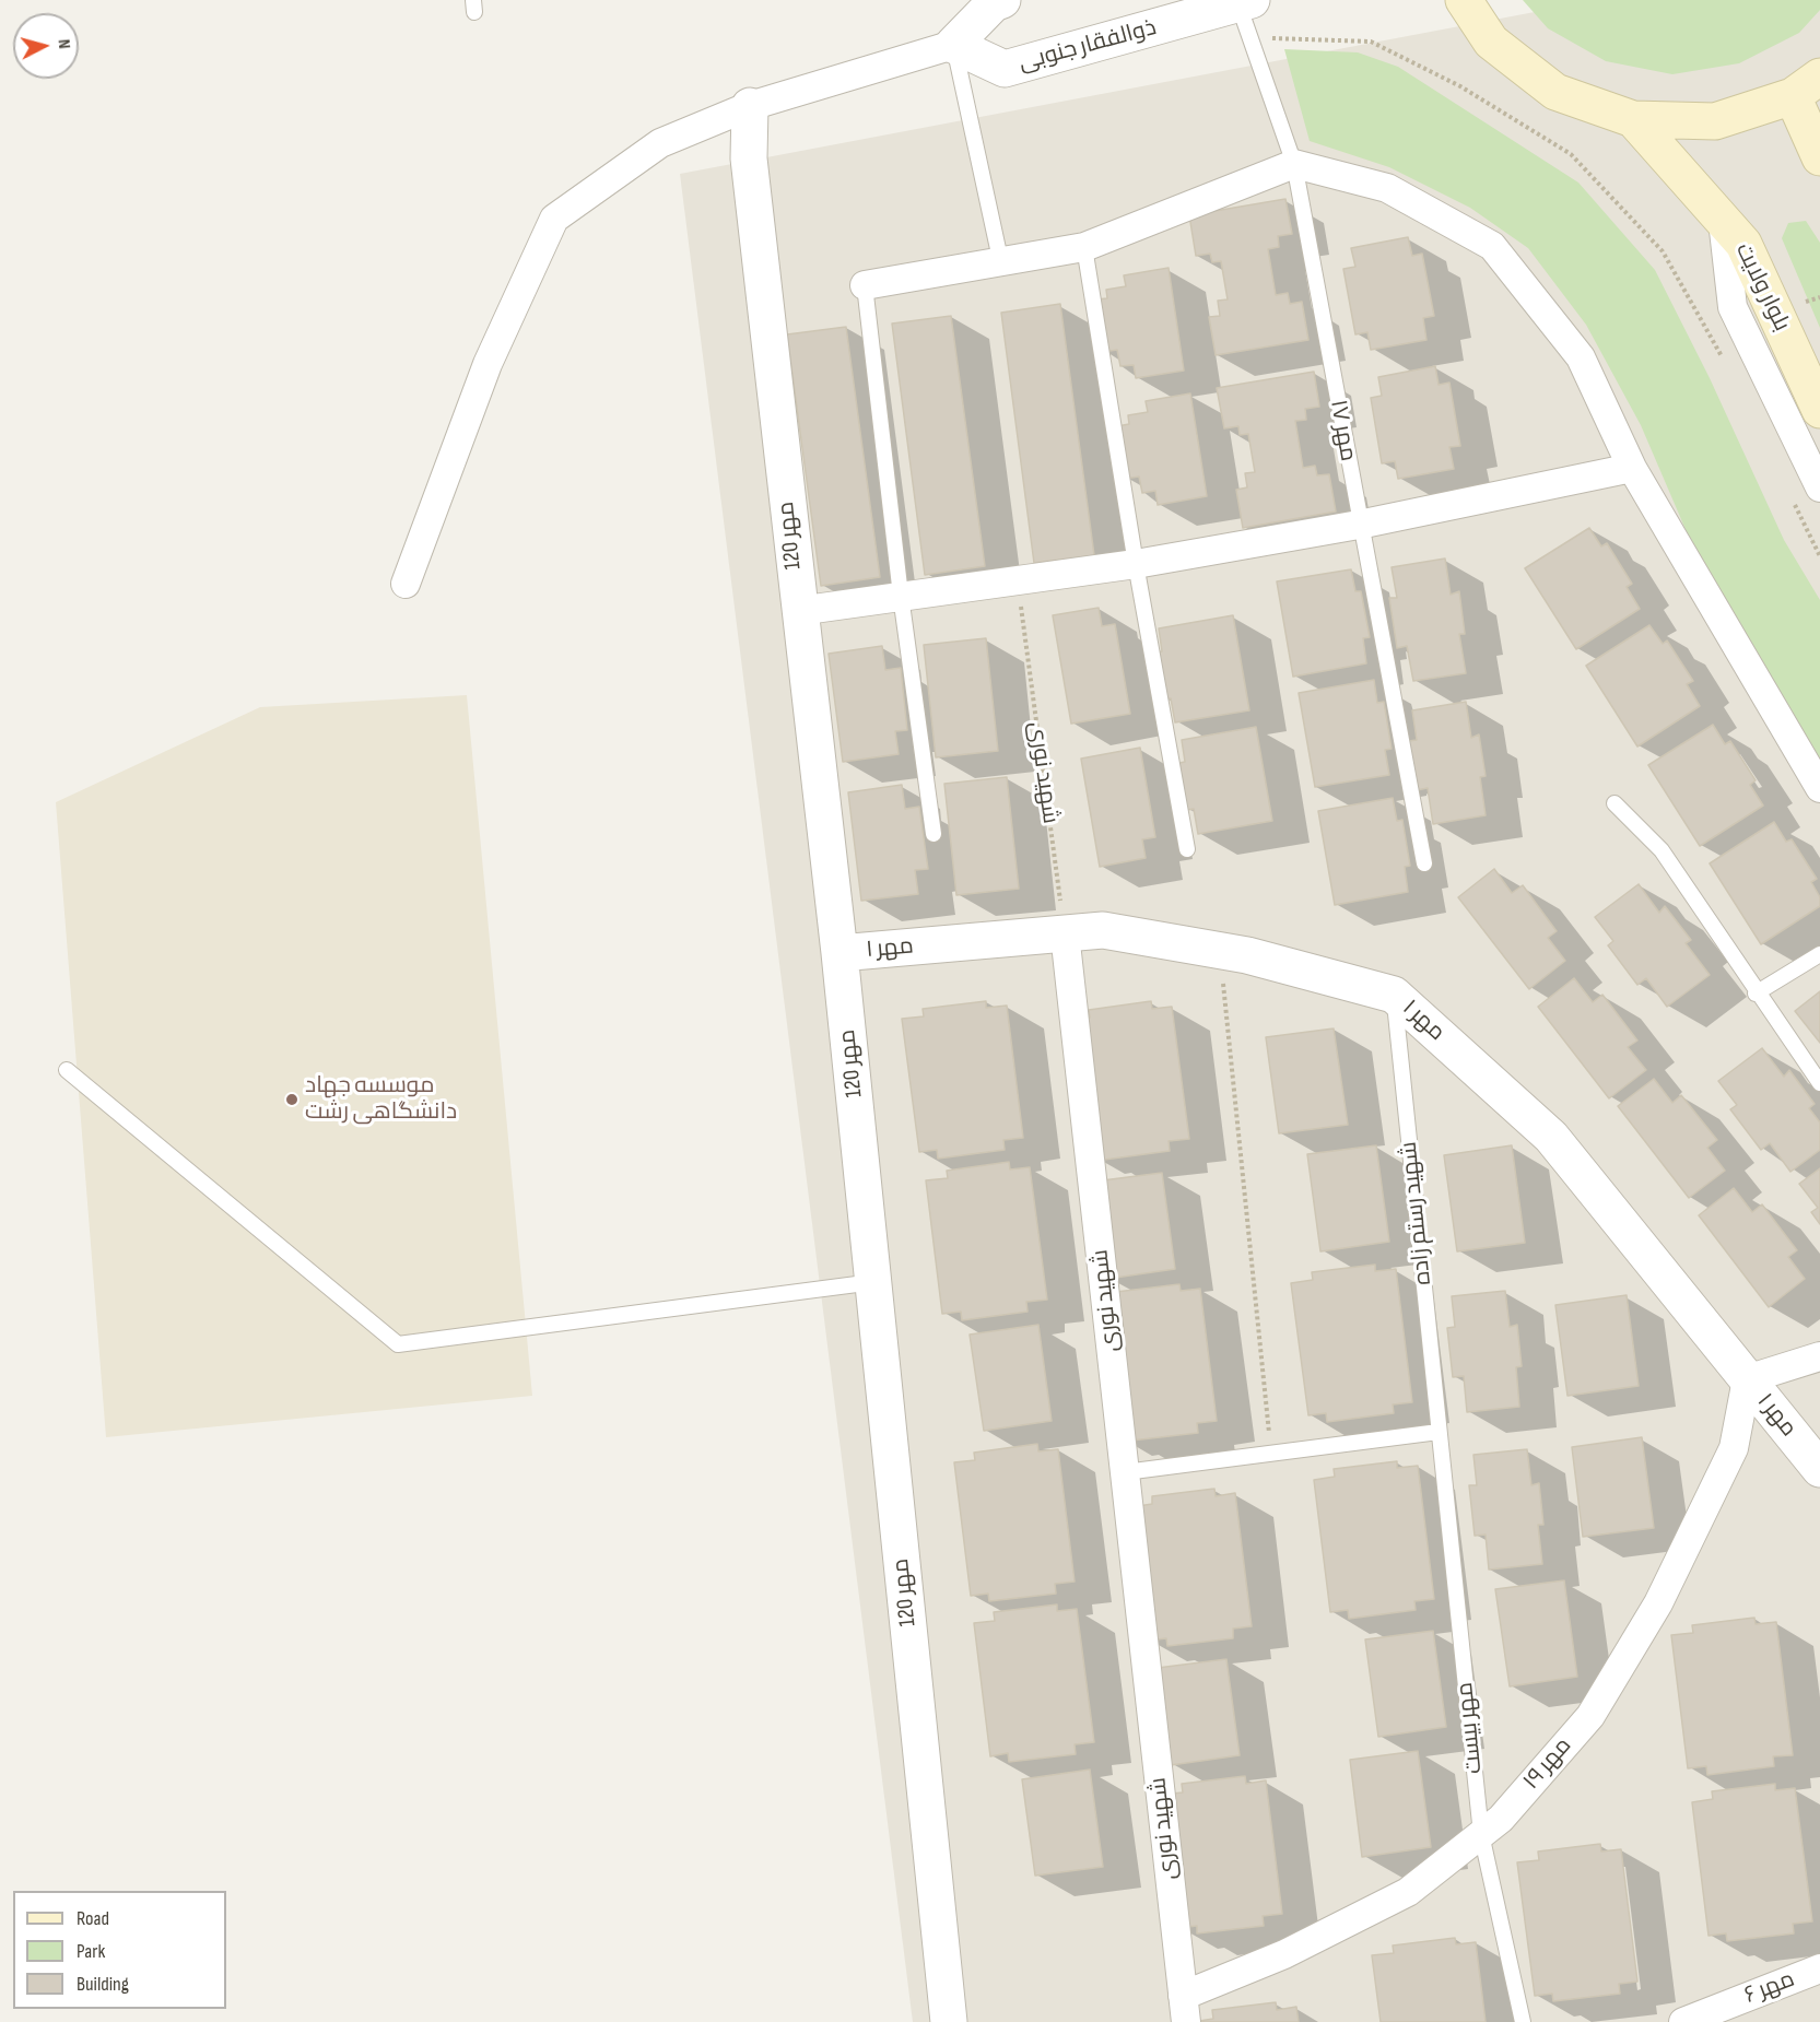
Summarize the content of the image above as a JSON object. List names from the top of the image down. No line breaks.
{"streets":{"main road":["بلوار ولایت"],"street":["ذوالفقار جنوبی","مهر 120","شهید نوری","مهر ۱","مهر ۱۹","مهر ۶"],"lane":["مهر ۱۷","شهید رستم زاده","مهر بیست"]},"crossings":[["ذوالفقار جنوبی","مهر ۱۷"],["مهر 120","مهر ۱"],["شهید نوری","مهر ۱"],["شهید نوری","مهر ۱۹"],["مهر ۱","شهید رستم زاده"],["مهر ۱","مهر ۱۹"],["شهید رستم زاده","مهر بیست"],["مهر بیست","مهر ۱۹"]],"places":["موسسه جهاد دانشگاهی رشت"],"legend":["Road","Park","Building"],"north":"right"}
